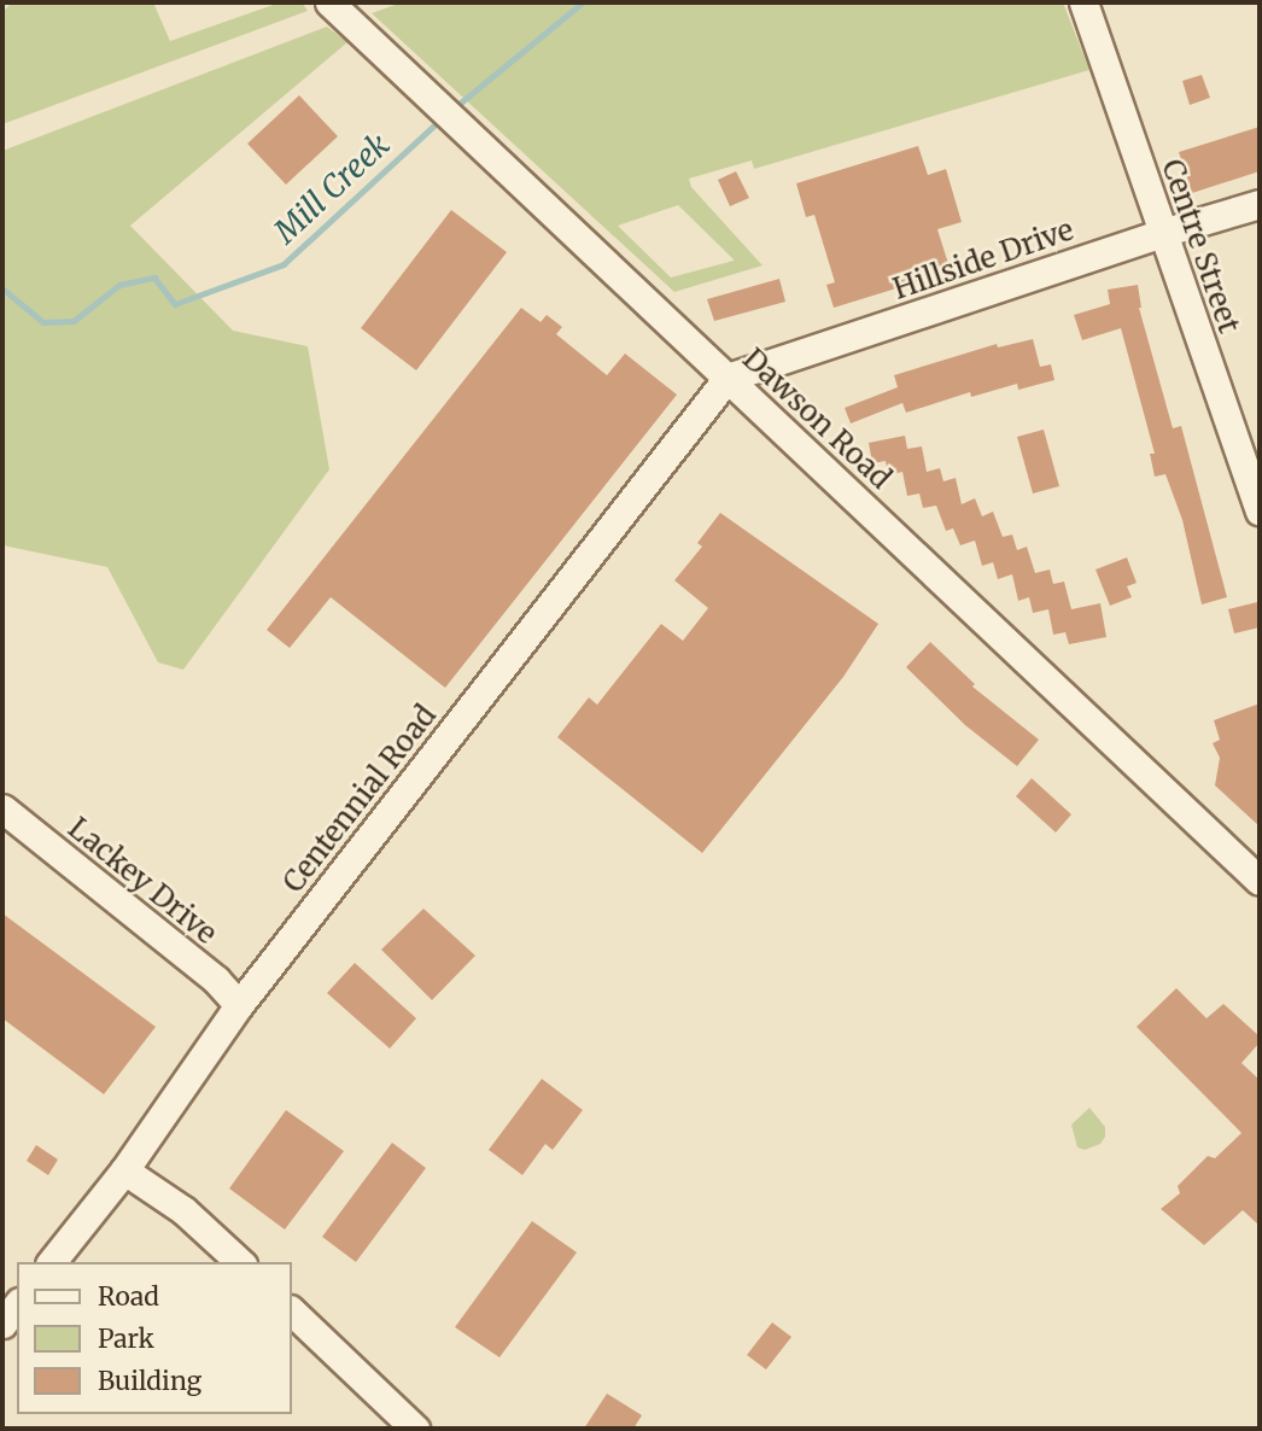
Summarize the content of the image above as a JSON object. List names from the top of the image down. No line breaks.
{"streets":{"street":["Centre Street","Hillside Drive","Dawson Road","Centennial Road","Lackey Drive"]},"crossings":[["Centre Street","Hillside Drive"],["Hillside Drive","Dawson Road"],["Hillside Drive","Centennial Road"],["Dawson Road","Centennial Road"],["Centennial Road","Lackey Drive"]],"water":["Mill Creek"],"legend":["Road","Park","Building"]}
